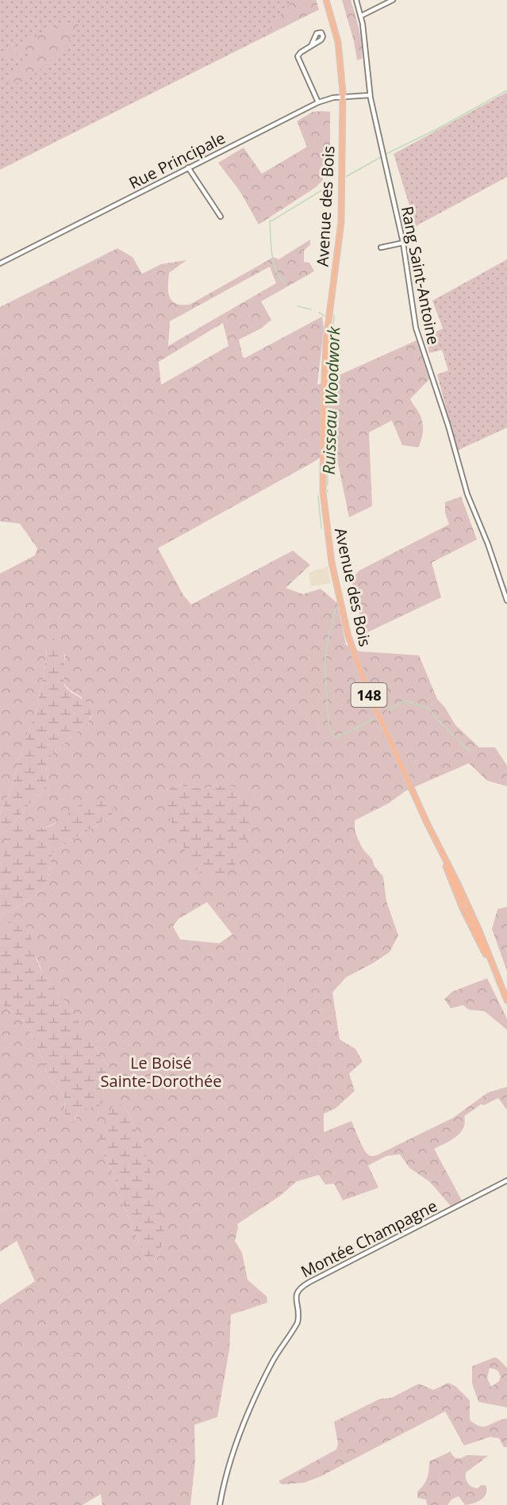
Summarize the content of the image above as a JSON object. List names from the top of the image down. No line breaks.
{"streets":{"main road":["Avenue des Bois","148"],"street":["Rue Principale","Rang Saint-Antoine","Montée Champagne"]},"crossings":[["Rue Principale","Avenue des Bois"],["Rue Principale","Rang Saint-Antoine"]],"water":["Ruisseau Woodwork"],"parks":["Le Boisé Sainte-Dorothée"]}
